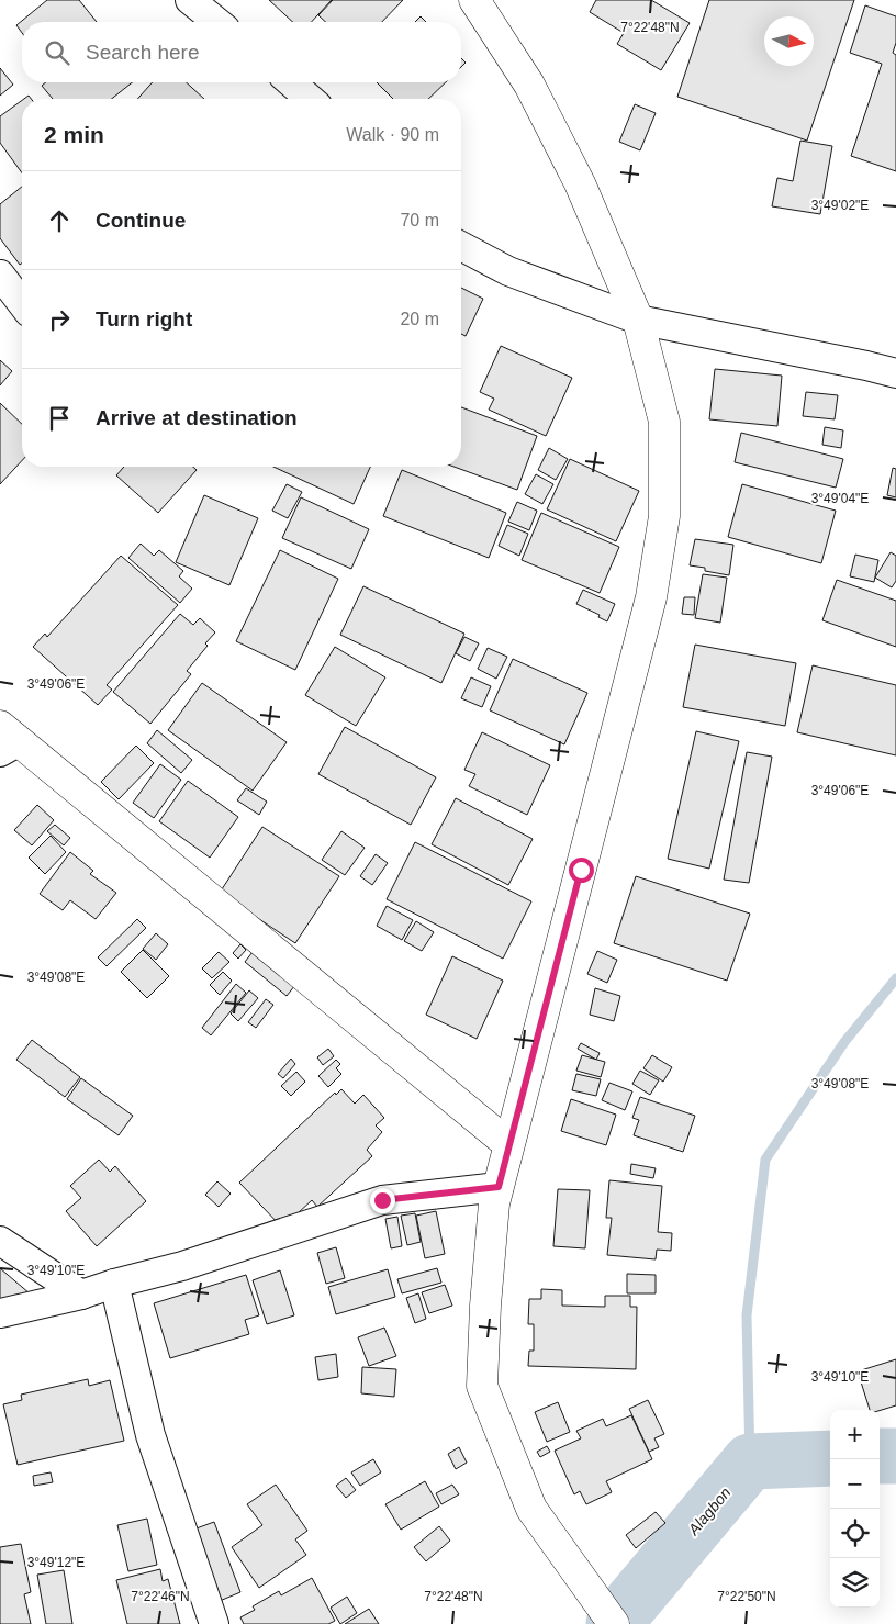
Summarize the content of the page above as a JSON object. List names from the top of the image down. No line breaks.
{"water":["Alagbon"],"north":"right","page":{"search":"Search here","heading":["2 min","Walk · 90 m"],"list":[["Continue","70 m"],["Turn right","20 m"],"Arrive at destination"],"map_buttons":["+","−"]},"coordinates":["7°22'48\"N","3°49'02\"E","3°49'04\"E","3°49'06\"E","3°49'08\"E","3°49'10\"E","3°49'12\"E","7°22'46\"N","7°22'50\"N"]}
